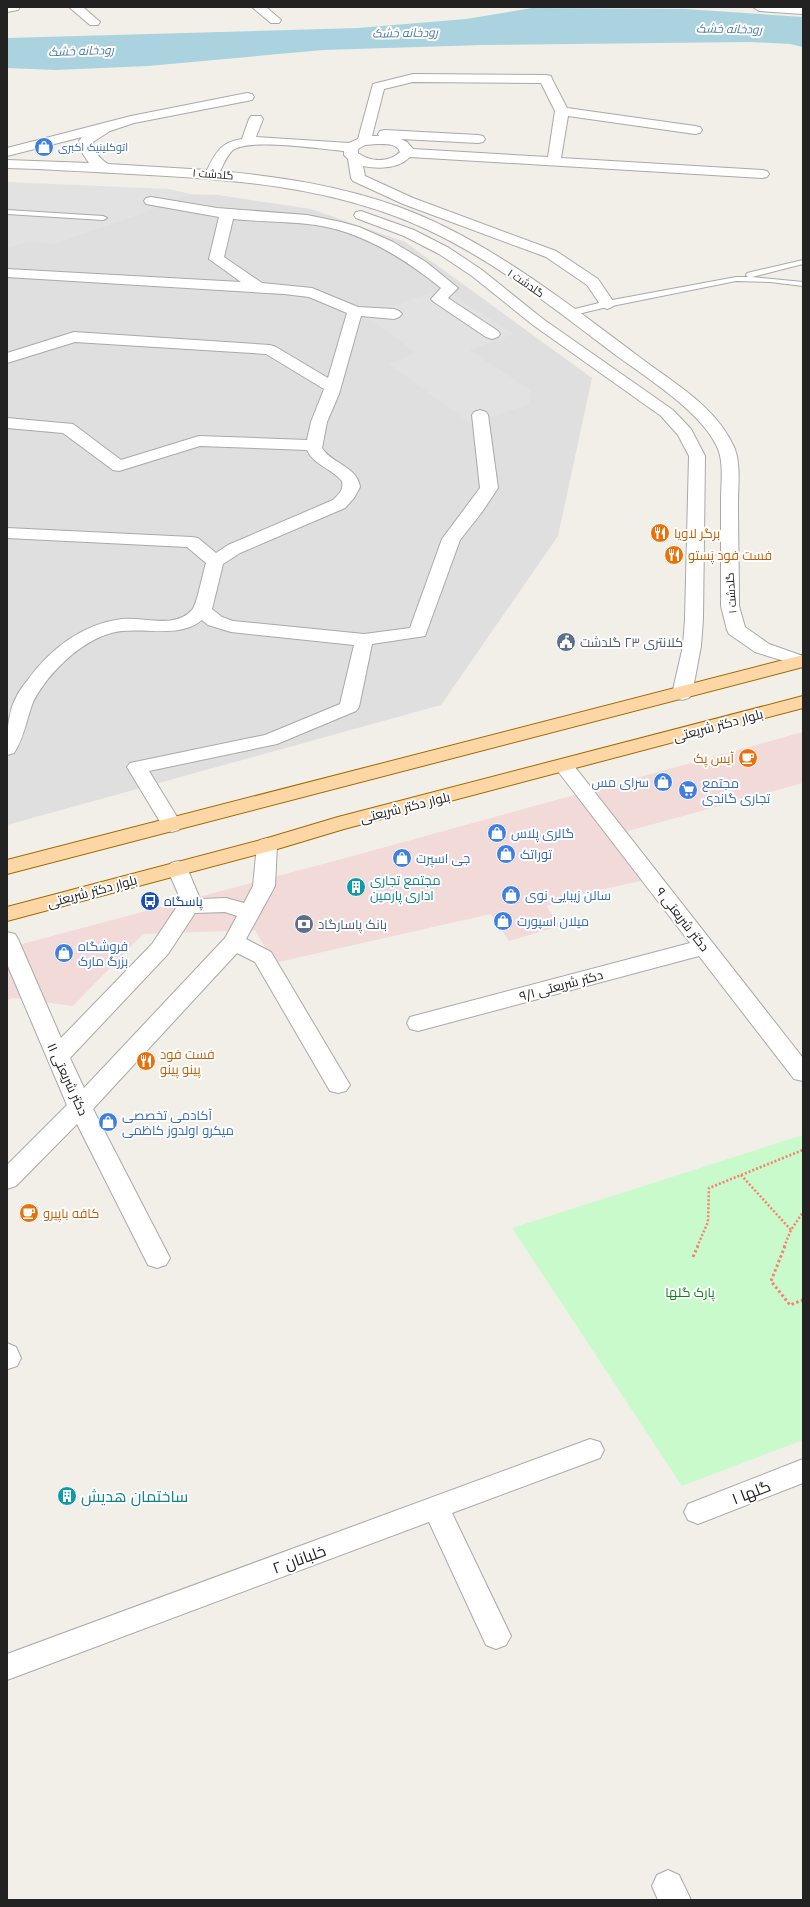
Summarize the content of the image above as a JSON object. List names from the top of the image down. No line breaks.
{"streets":{"main road":["بلوار دکتر شریعتی"],"street":["گلدشت ۱","دکتر شریعتی ۹","دکتر شریعتی ۹/۱","۱۱ دکتر شریعتی","۱ گلها","۲ خلبانان"]},"crossings":[["بلوار دکتر شریعتی","دکتر شریعتی ۹"],["دکتر شریعتی ۹","دکتر شریعتی ۹/۱"]],"water":["رودخانه خشک"],"parks":["پارک گلها"],"places":{"shop":["اتوکلینیک اکبری","سرای مس","گالری پلاس","توراتک","جی اسپرت","سالن زیبایی نوی","میلان اسپورت","فروشگاه بزرگ مارک","آکادمی تخصصی میکرو اولدوز کاظمی"],"restaurant":["برگر لاویا","فست فود پَستو","فست فود پینو پینو"],"public building":["کلانتری ۲۳ گلدشت"],"cafe":["آیس پک","کافه باپیرو"],"supermarket":["مجتمع تجاری گاندی"],"building":["مجتمع تجاری اداری پارمین","ساختمان هدیش"],"bus stop":["پاسگاه"],"bank":["بانک پاسارگاد"]}}
